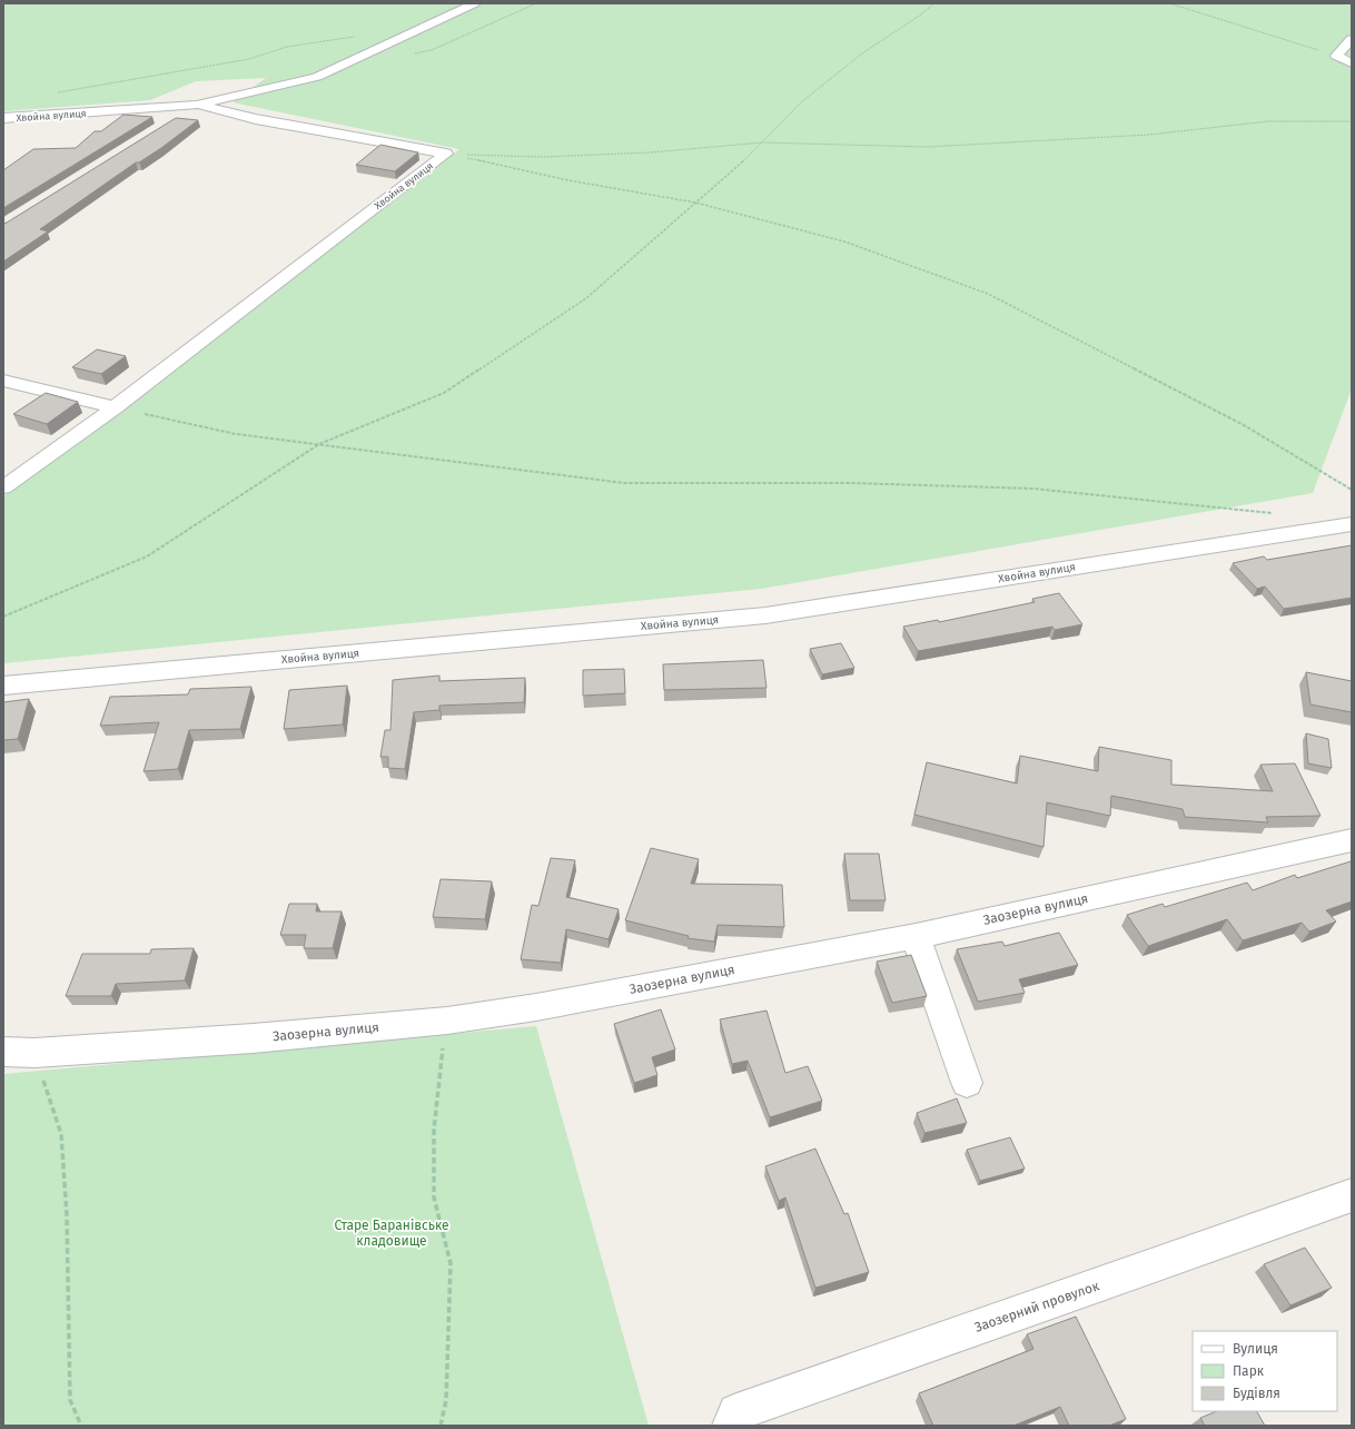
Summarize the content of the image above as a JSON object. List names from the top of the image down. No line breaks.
{"streets":{"street":["Хвойна вулиця","Заозерна вулиця","Заозерний провулок"]},"parks":["Старе Баранівське кладовище"],"legend":["Вулиця","Парк","Будівля"]}
